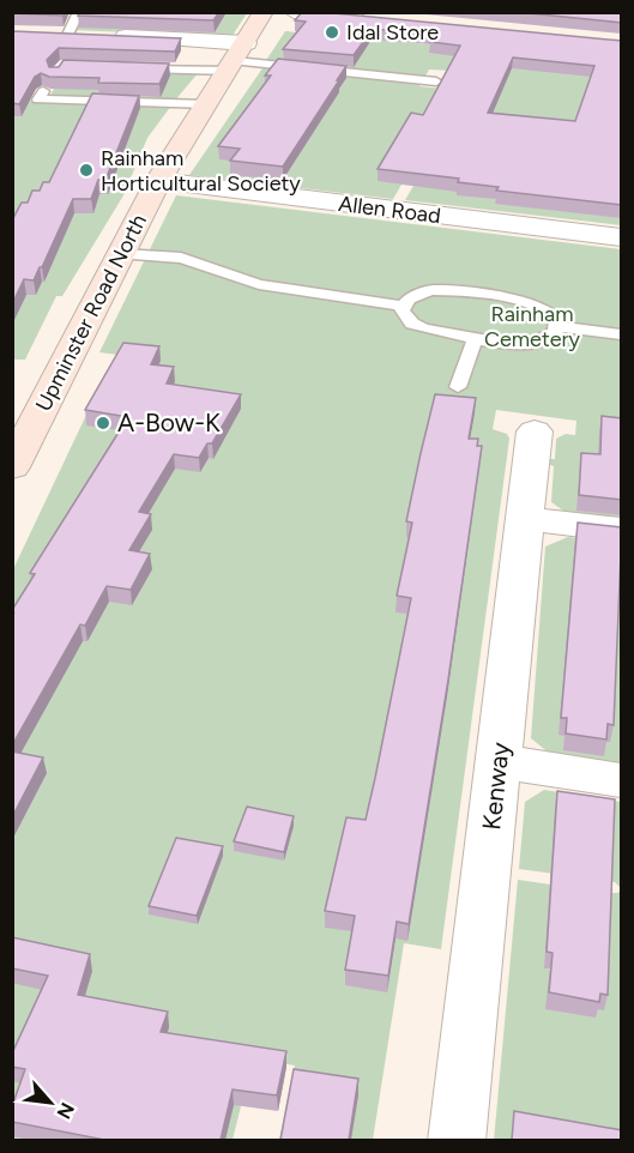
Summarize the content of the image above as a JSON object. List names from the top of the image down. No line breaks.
{"streets":{"street":["Allen Road","Upminster Road North","Kenway"]},"crossings":[["Allen Road","Upminster Road North"]],"parks":["Rainham Cemetery"],"places":["Idal Store","Rainham Horticultural Society","A-Bow-K"],"north":"bottom right"}
